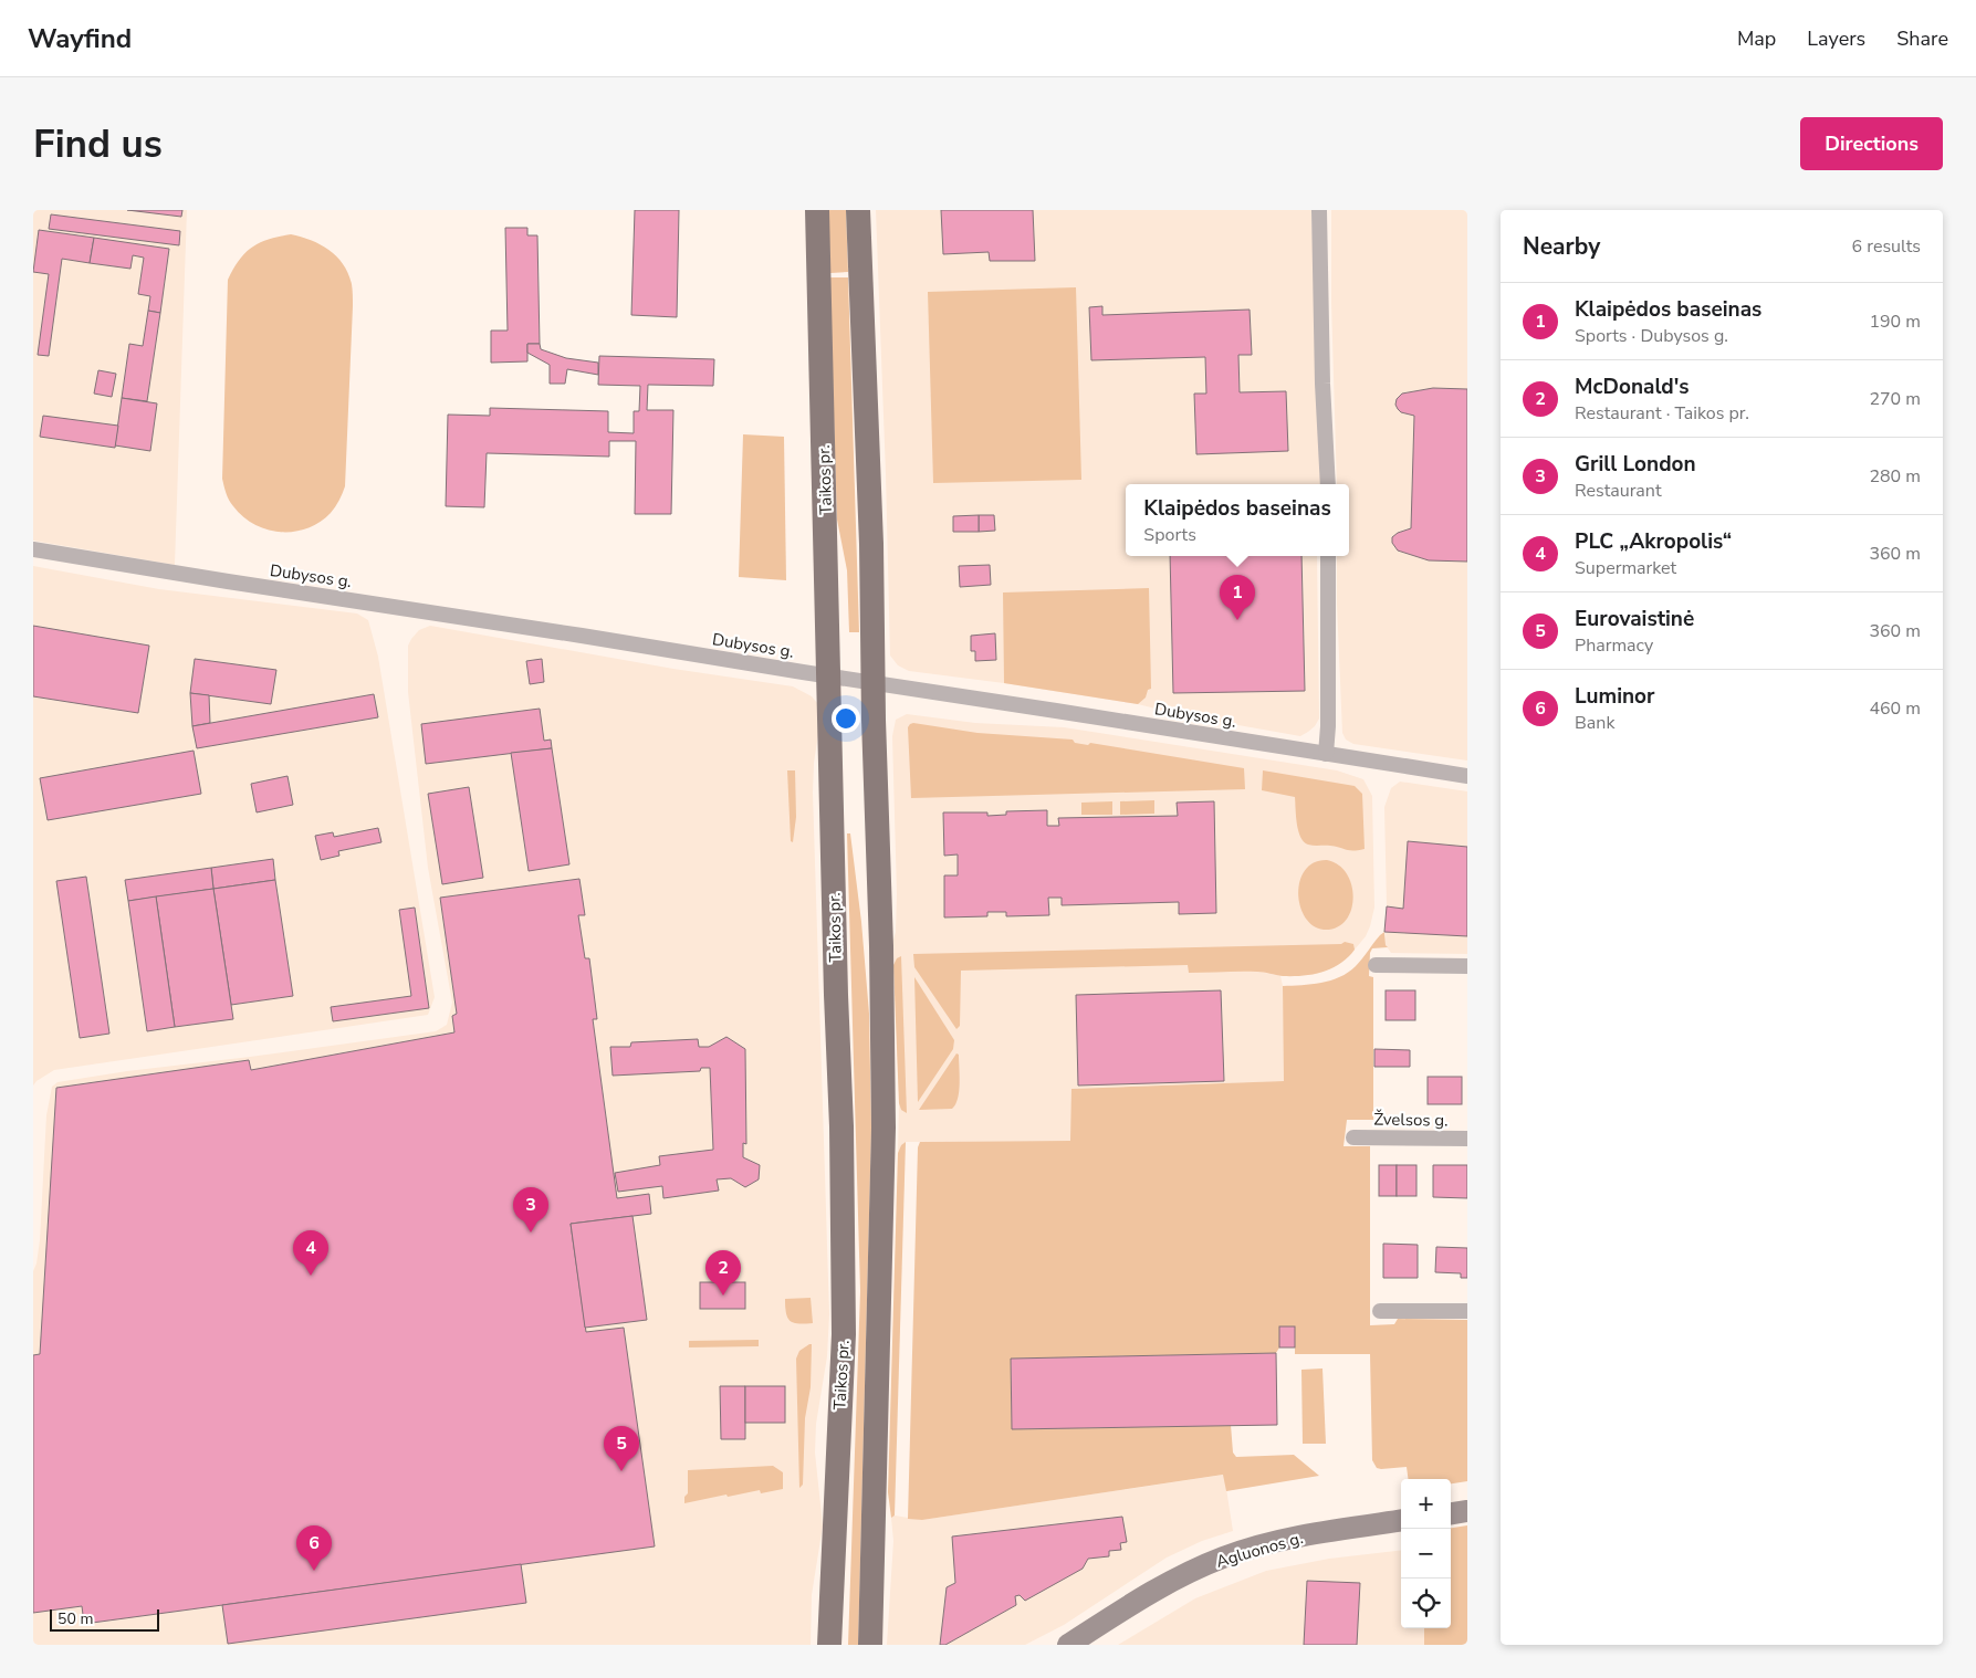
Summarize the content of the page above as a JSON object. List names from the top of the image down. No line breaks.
{"streets":{"main road":["Taikos pr.","Agluonos g."],"street":["Dubysos g.","Žvelsos g."]},"crossings":[["Taikos pr.","Dubysos g."]],"scale_bar":"50 m","page":{"header":"Wayfind","nav":["Map","Layers","Share"],"buttons":"Directions","title":"Find us","heading":["Nearby","6 results"],"list":[{"mark":"1","name":"Klaipėdos baseinas","note":"Sports · Dubysos g.","value":"190 m"},{"mark":"2","name":"McDonald's","note":"Restaurant · Taikos pr.","value":"270 m"},{"mark":"3","name":"Grill London","note":"Restaurant","value":"280 m"},{"mark":"4","name":"PLC „Akropolis“","note":"Supermarket","value":"360 m"},{"mark":"5","name":"Eurovaistinė","note":"Pharmacy","value":"360 m"},{"mark":"6","name":"Luminor","note":"Bank","value":"460 m"}],"popup":["Klaipėdos baseinas","Sports"],"pins":["1","3","4","2","5","6"],"map_buttons":["+","−"],"scale":"50 m"}}
